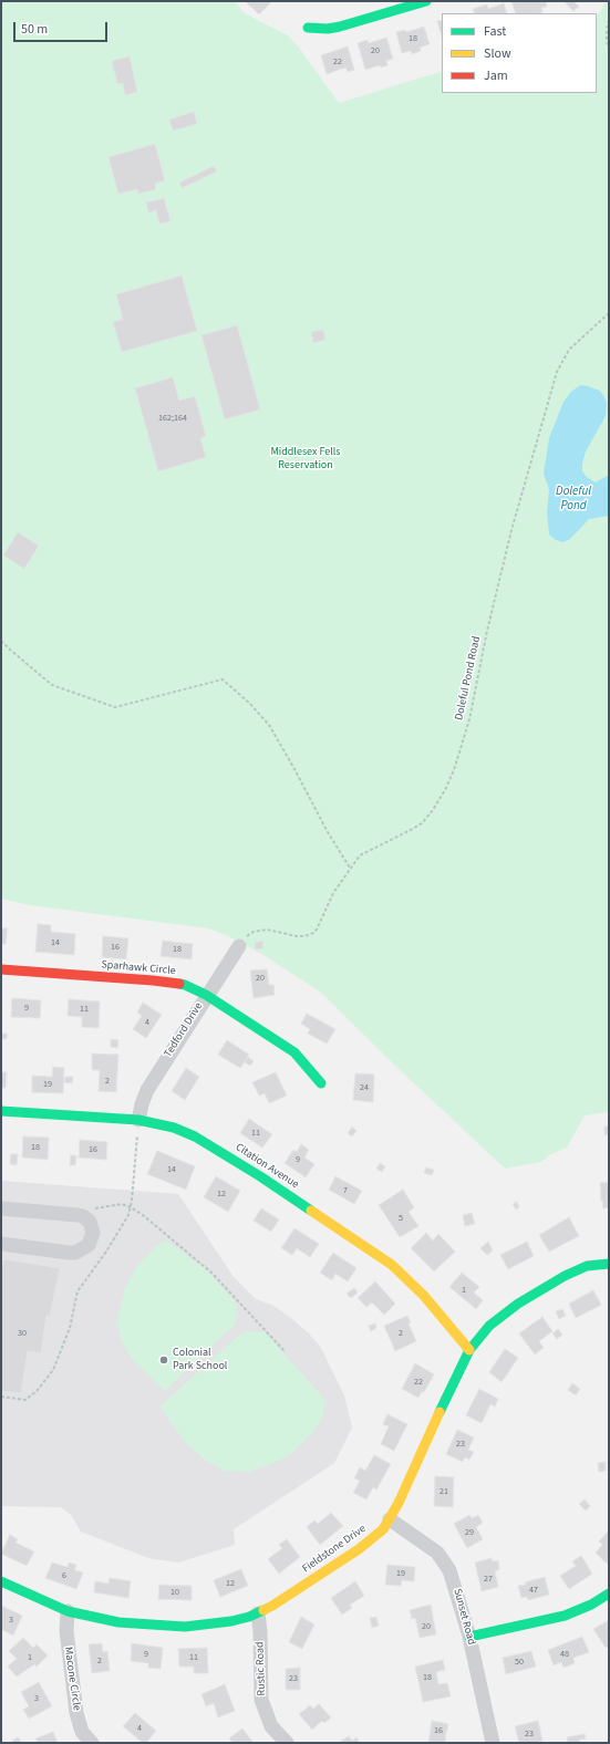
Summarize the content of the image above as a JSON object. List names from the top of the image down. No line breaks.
{"streets":{"street":["Sparhawk Circle","Tedford Drive","Citation Avenue","Fieldstone Drive","Sunset Road","Rustic Road","Macone Circle"],"path":["Doleful Pond Road"]},"crossings":[["Doleful Pond Road","Tedford Drive"],["Sparhawk Circle","Tedford Drive"],["Tedford Drive","Citation Avenue"],["Citation Avenue","Fieldstone Drive"],["Fieldstone Drive","Sunset Road"],["Fieldstone Drive","Rustic Road"],["Fieldstone Drive","Macone Circle"]],"water":["Doleful Pond"],"parks":["Middlesex Fells Reservation"],"places":["Colonial Park School"],"house_numbers":["18","20","22","162;164","14","16","18","20","9","11","4","2","19","24","11","18","16","9","14","7","12","5","1","30","2","22","23","21","29","19","6","27","12","47","10","3","20","9","48","1","11","2","50","18","23","3","4","16","23"],"legend":["Fast","Slow","Jam"],"scale_bar":"50 m"}
